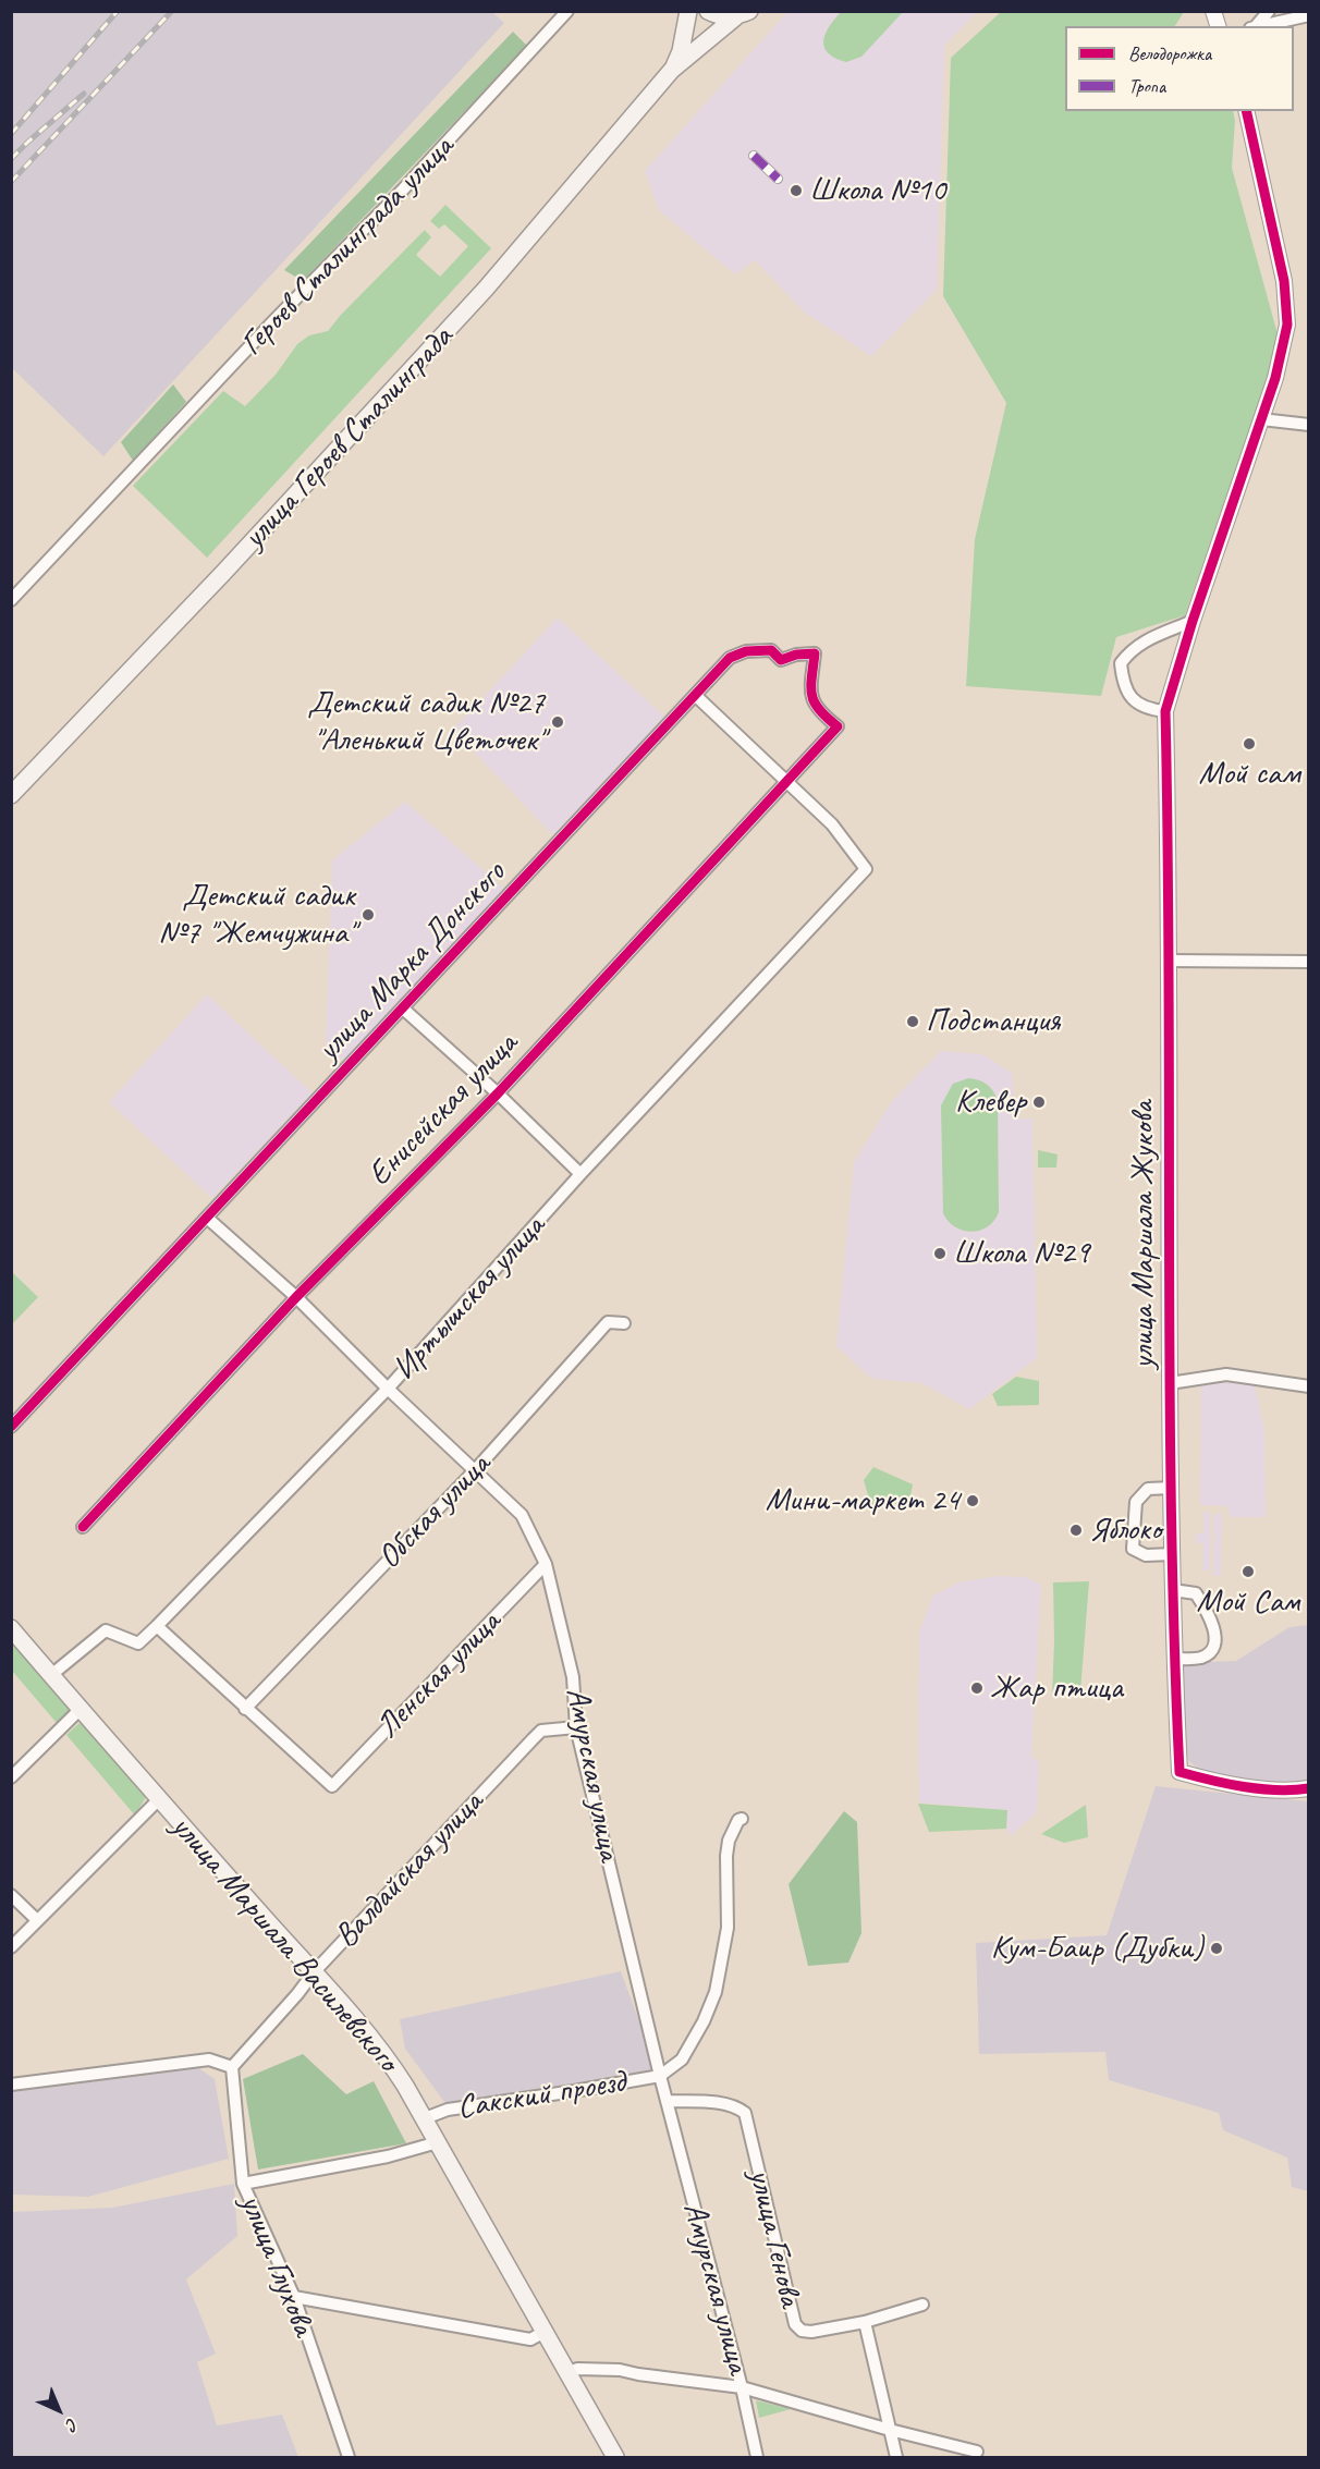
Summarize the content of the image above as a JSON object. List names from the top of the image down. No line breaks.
{"streets":{"main road":["улица Героев Сталинграда","улица Маршала Василевского"],"street":["Героев Сталинграда улица","улица Марка Донского","Енисейская улица","улица Маршала Жукова","Иртышская улица","Обская улица","Ленская улица","Амурская улица","Валдайская улица","Сакский проезд","улица Генова","улица Глухова"]},"crossings":[["улица Марка Донского","Енисейская улица"],["улица Марка Донского","Амурская улица"],["Енисейская улица","Иртышская улица"],["Енисейская улица","Амурская улица"],["Иртышская улица","Амурская улица"],["Иртышская улица","улица Маршала Василевского"],["Обская улица","Ленская улица"],["Обская улица","Амурская улица"],["Ленская улица","Амурская улица"],["Амурская улица","Валдайская улица"],["Амурская улица","Сакский проезд"],["Валдайская улица","улица Маршала Василевского"],["Валдайская улица","улица Глухова"],["улица Маршала Василевского","Сакский проезд"],["Сакский проезд","улица Генова"],["Сакский проезд","улица Глухова"]],"places":["Школа №10","Детский садик №27 \"Аленький Цветочек\"","Мой сам","Детский садик №7 \"Жемчужина\"","Подстанция","Клевер","Школа №29","Мини-маркет 24","Яблоко","Мой Сам","Жар птица","Кум-Баир (Дубки)"],"legend":["Велодорожка","Тропа"],"north":"bottom right"}
